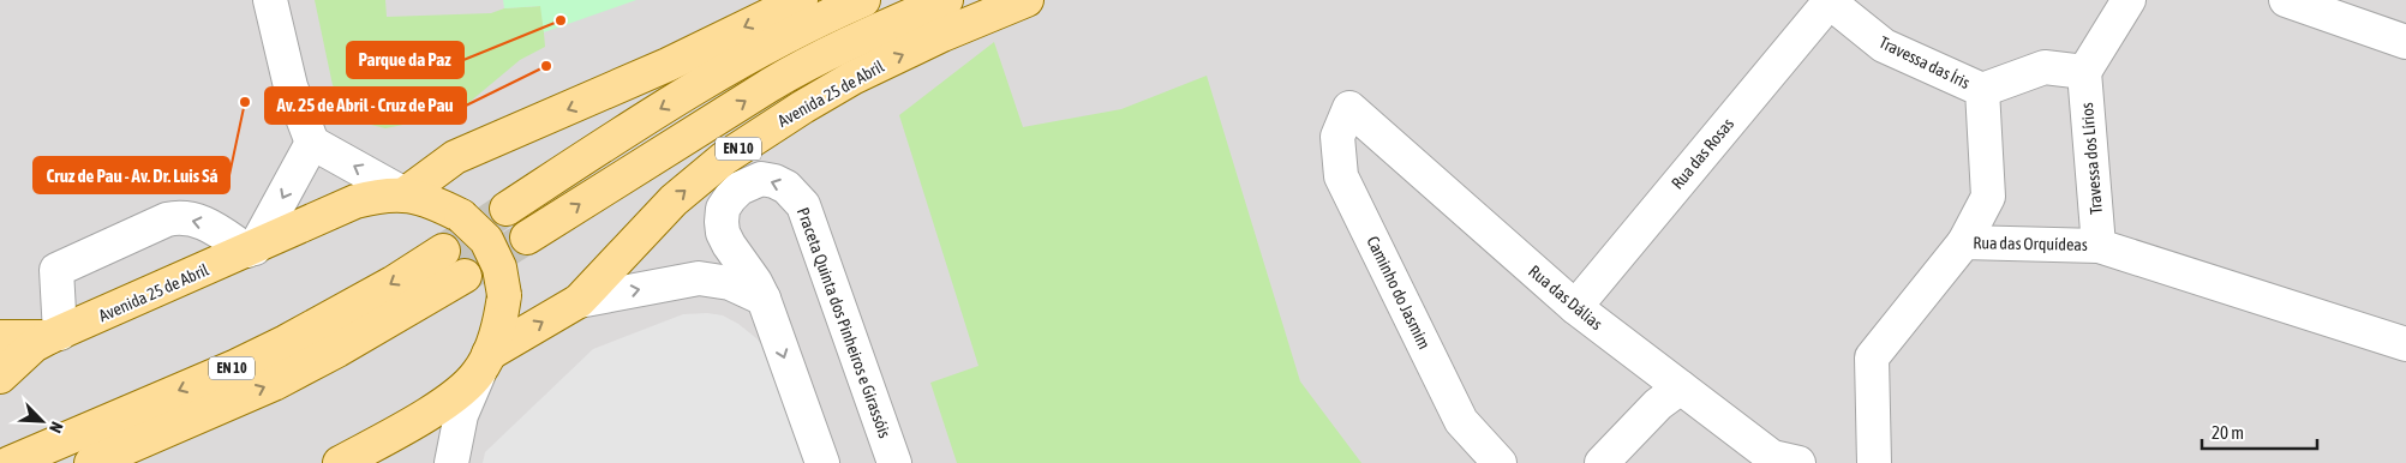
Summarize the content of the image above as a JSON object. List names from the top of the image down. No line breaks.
{"streets":{"main road":["Avenida 25 de Abril","EN 10"],"street":["Travessa das Íris","Rua das Rosas","Travessa dos Lírios","Rua das Orquídeas","Caminho do Jasmim","Rua das Dálias","Praceta Quinta dos Pinheiros e Girassóis"]},"crossings":[["Travessa das Íris","Rua das Rosas"],["Travessa das Íris","Rua das Orquídeas"],["Avenida 25 de Abril","EN 10"],["Rua das Rosas","Rua das Dálias"],["Travessa dos Lírios","Rua das Orquídeas"],["Caminho do Jasmim","Rua das Dálias"]],"places":["Parque da Paz","Av. 25 de Abril - Cruz de Pau","Cruz de Pau - Av. Dr. Luis Sá"],"scale_bar":"20 m","north":"bottom right"}
